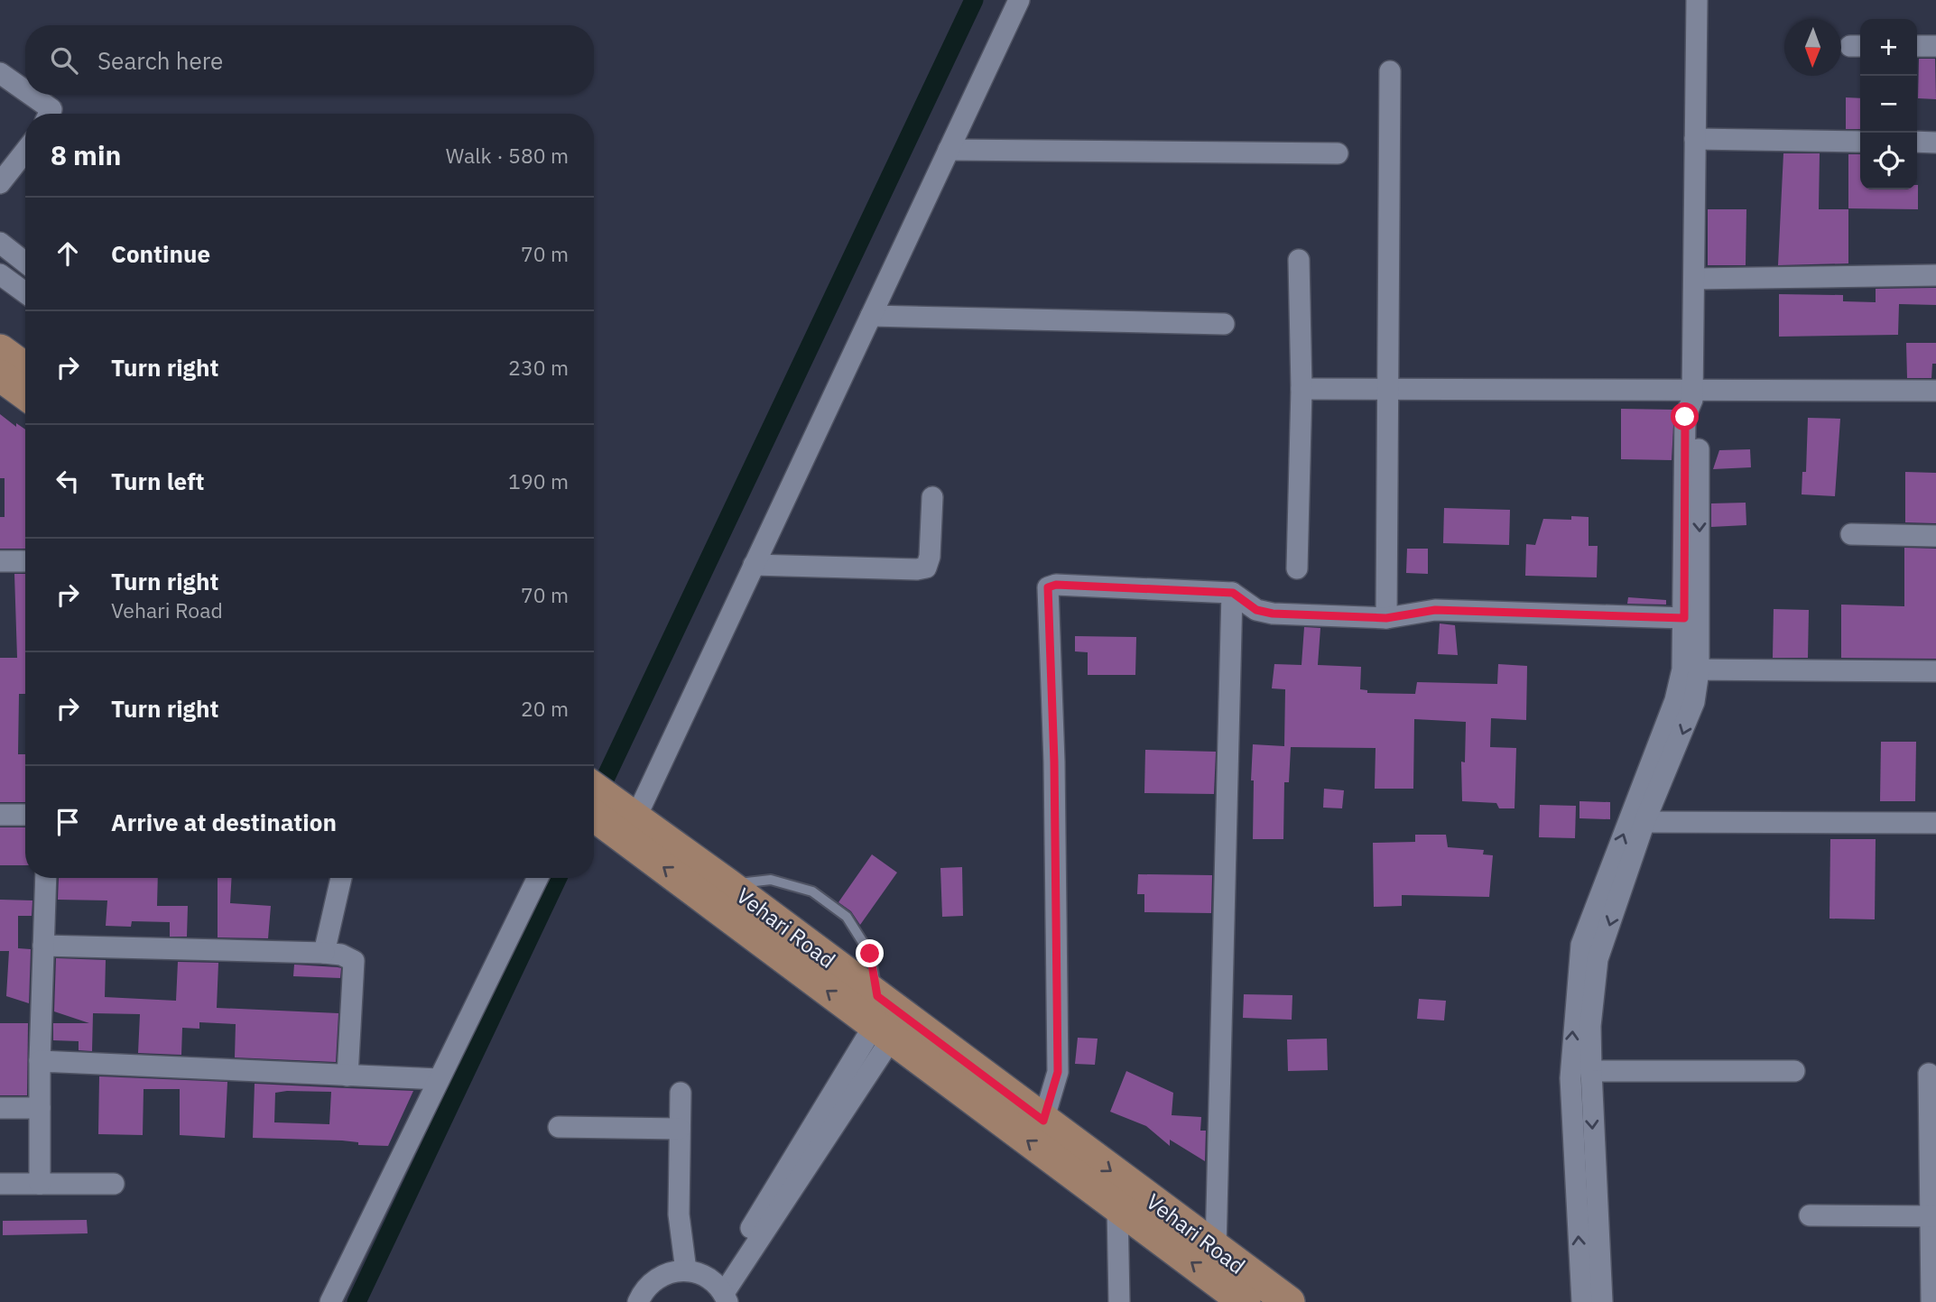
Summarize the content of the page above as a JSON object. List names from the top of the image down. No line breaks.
{"streets":{"main road":["Vehari Road"]},"north":"bottom","page":{"map_buttons":["+","−"],"search":"Search here","heading":["8 min","Walk · 580 m"],"list":[["Continue","70 m"],["Turn right","230 m"],["Turn left","190 m"],["Turn right","Vehari Road","70 m"],["Turn right","20 m"],"Arrive at destination"]}}
